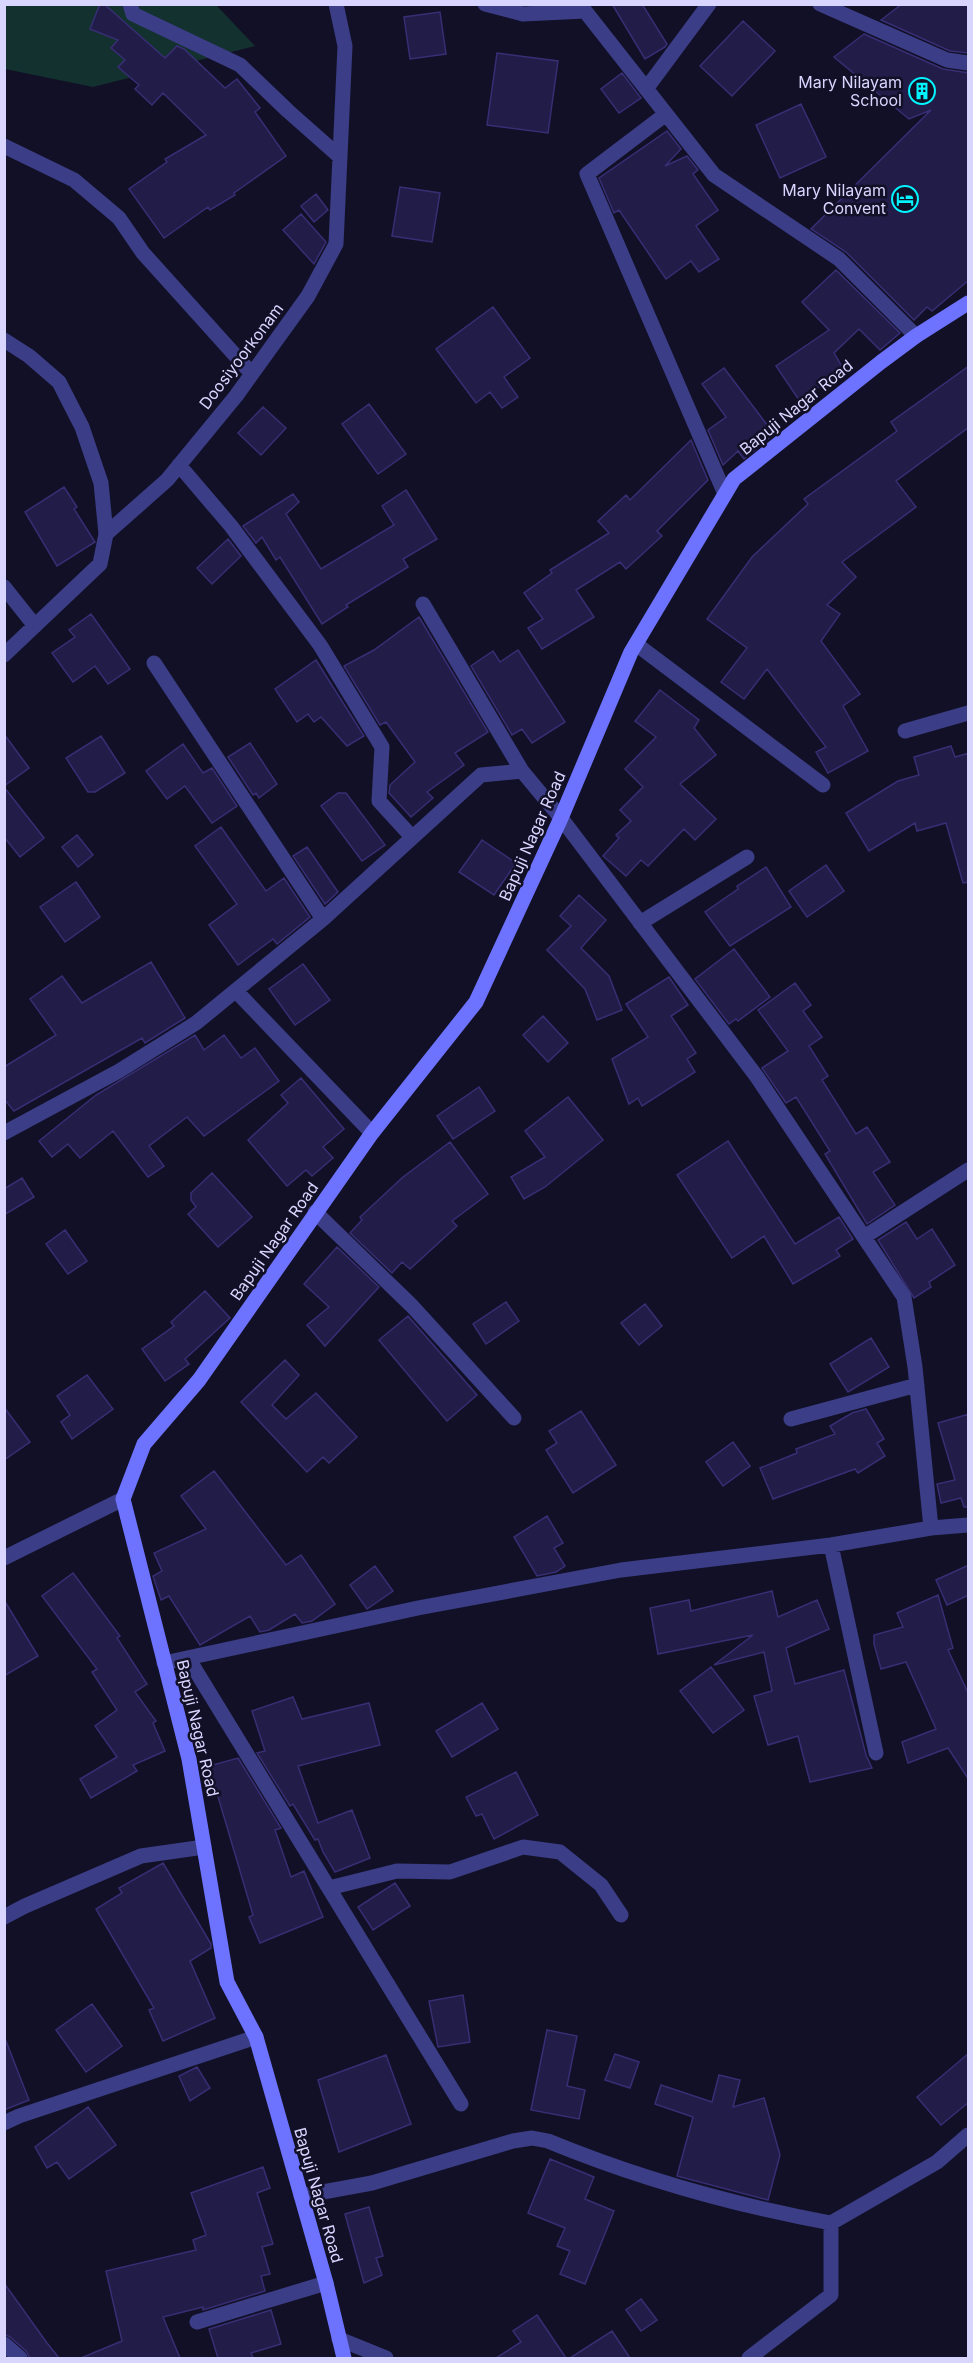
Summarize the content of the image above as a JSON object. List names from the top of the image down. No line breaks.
{"streets":{"street":["Doosiyoorkonam","Bapuji Nagar Road"]},"places":{"building":["Mary Nilayam School"],"hotel":["Mary Nilayam Convent"]}}
